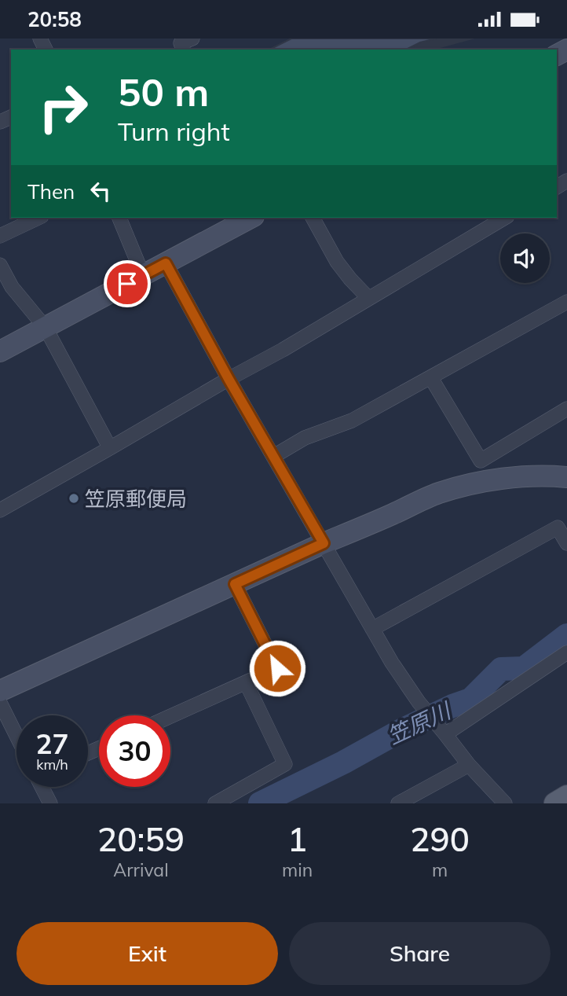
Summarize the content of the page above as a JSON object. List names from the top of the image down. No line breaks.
{"water":["笠原川"],"places":["笠原郵便局"],"page":{"status":"20:58","turn":["50 m","Turn right"],"then":"Then","speed":"27 km/h","limit":"30","eta":["20:59","Arrival","1","min","290","m"],"buttons":["Exit","Share"]}}
